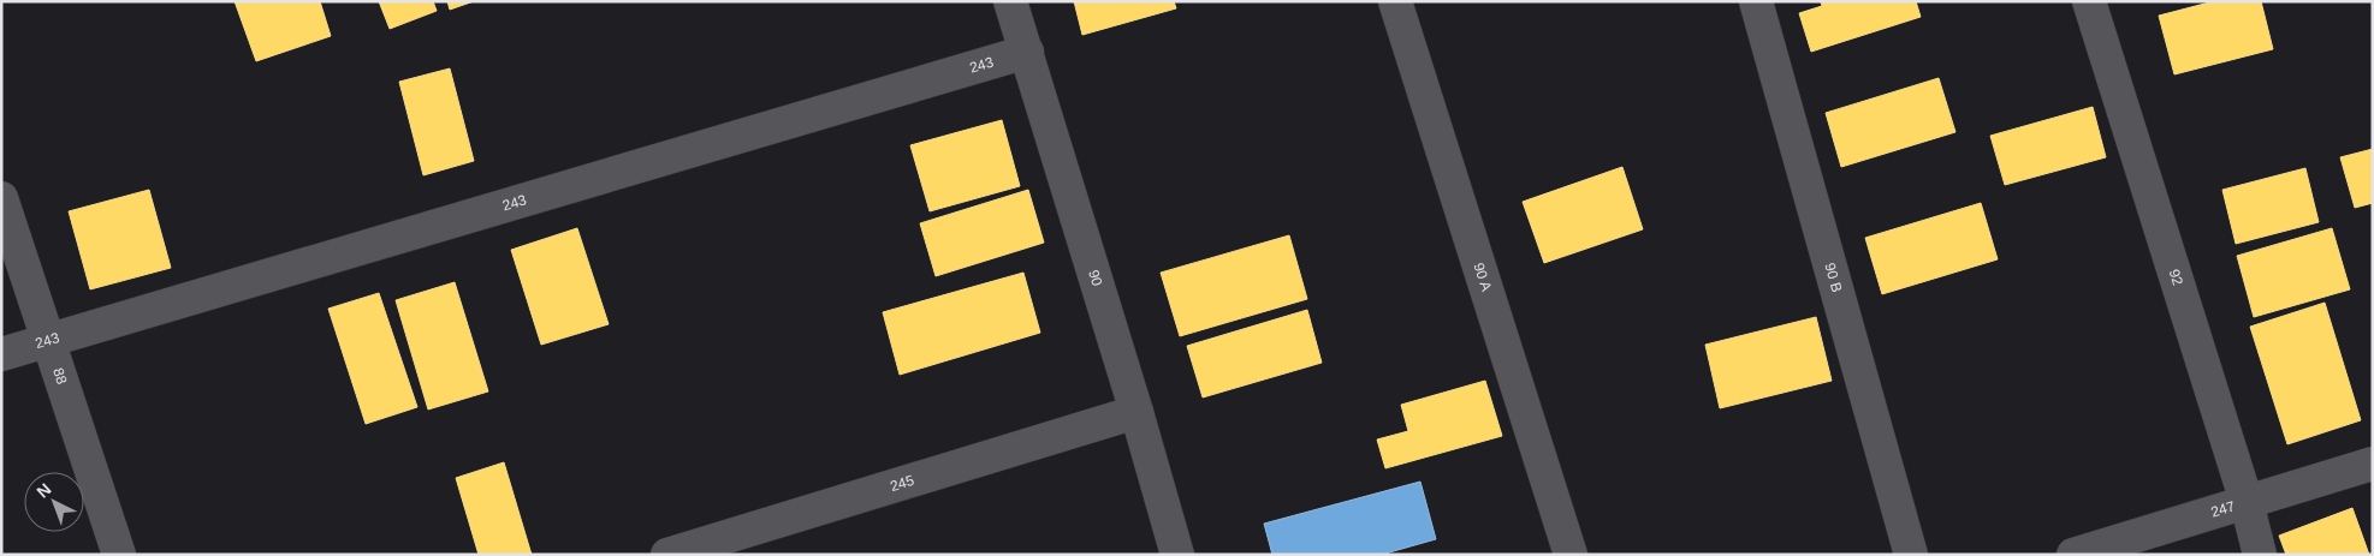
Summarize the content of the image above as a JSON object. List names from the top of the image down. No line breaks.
{"streets":{"street":["243","90","92","90 A","90 B","88","245","247"]},"crossings":[["243","90"],["243","88"],["90","245"],["92","247"]],"north":"top left"}
